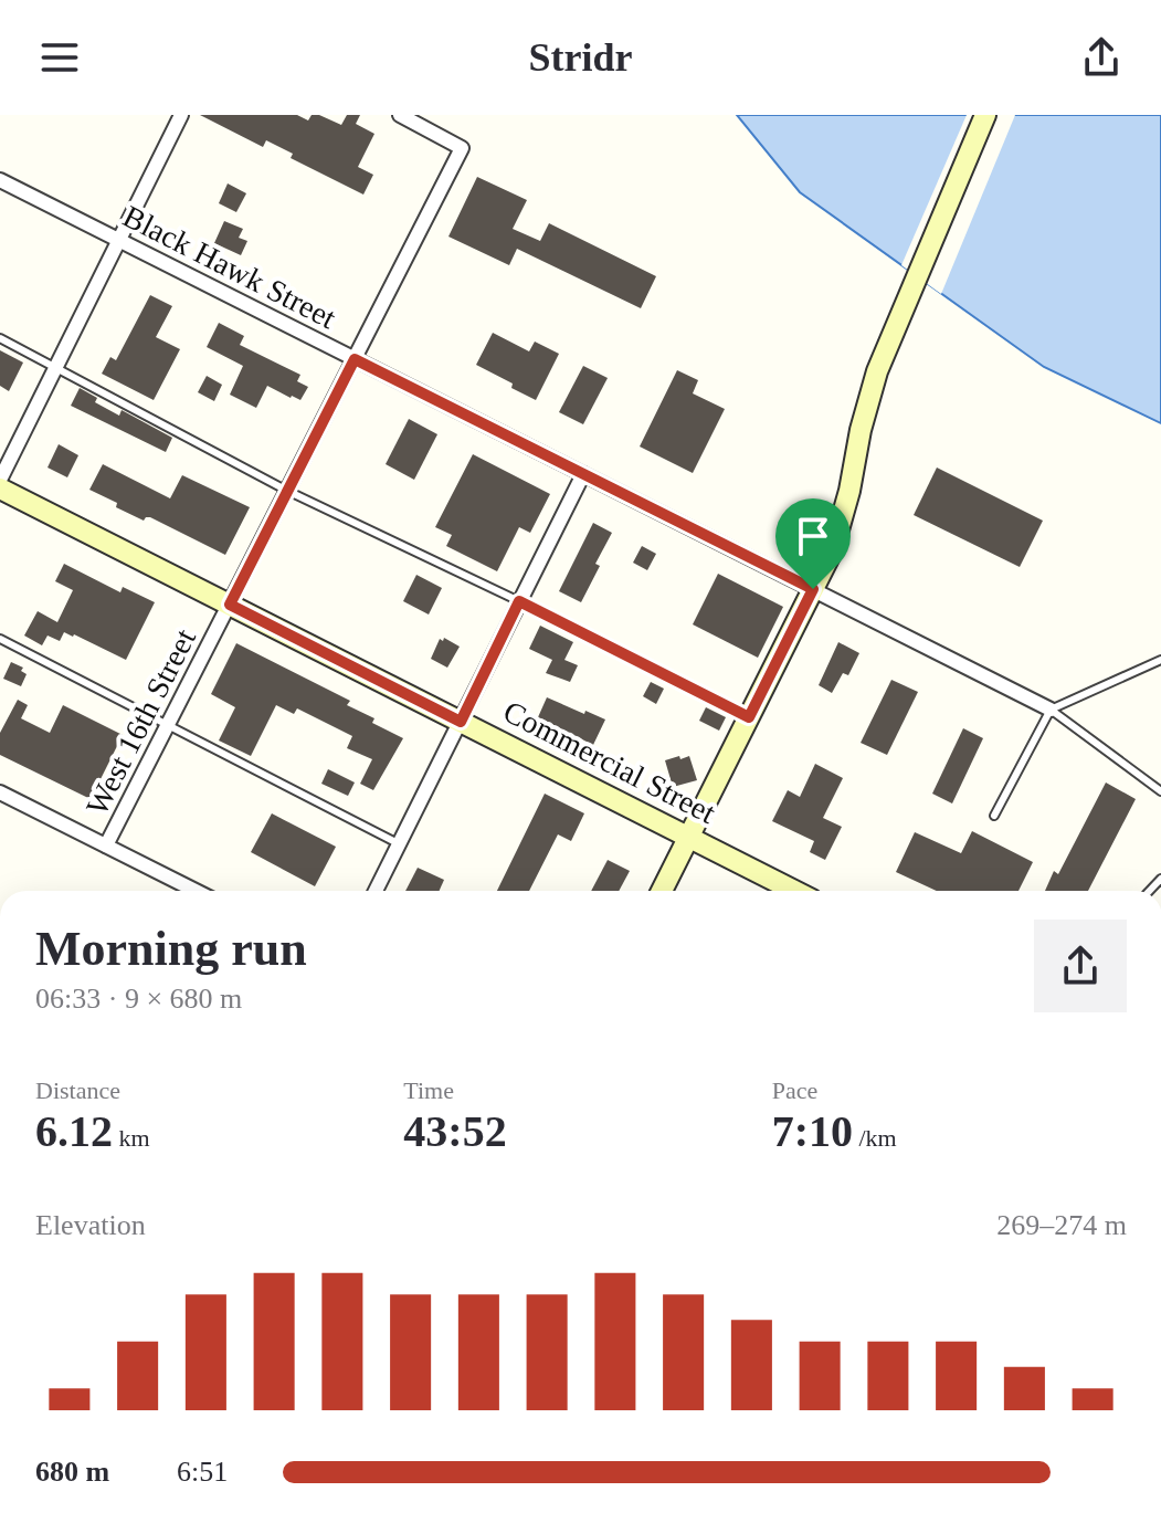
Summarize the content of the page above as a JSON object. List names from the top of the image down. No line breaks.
{"streets":{"street":["Black Hawk Street","West 16th Street","Commercial Street"]},"crossings":[["Black Hawk Street","West 16th Street"],["West 16th Street","Commercial Street"]],"page":{"header":"Stridr","heading":["Morning run","06:33 · 9 × 680 m"],"stats":[["Distance","6.12 km"],["Time","43:52"],["Pace","7:10 /km"]],"chart":["Elevation","269–274 m"],"list":[{"name":"680 m","note":"6:51"}]}}
